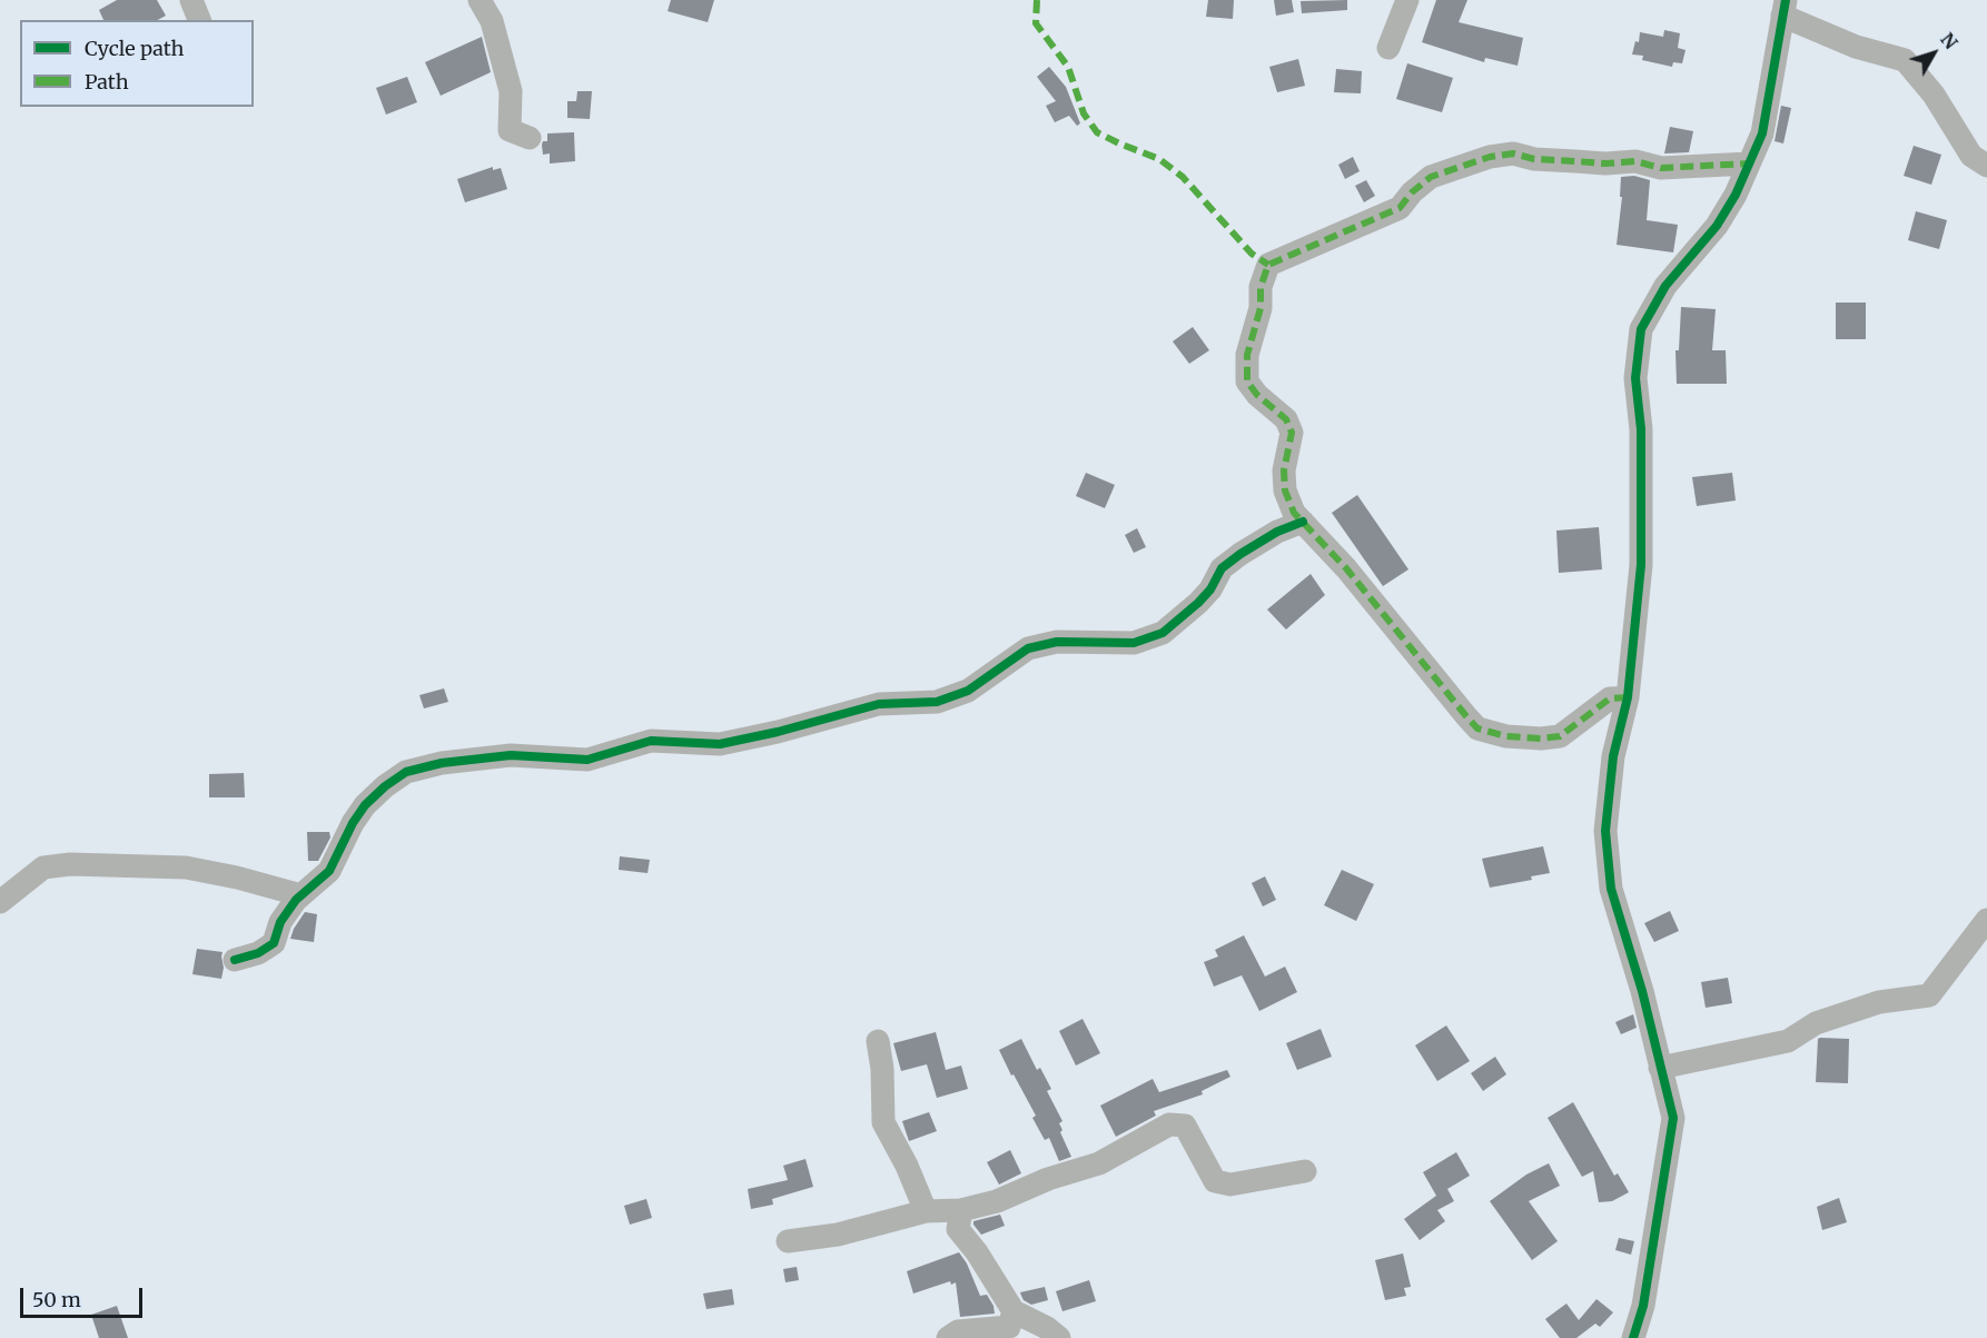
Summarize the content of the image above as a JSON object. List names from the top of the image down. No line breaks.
{"legend":["Cycle path","Path"],"scale_bar":"50 m","north":"top right"}
